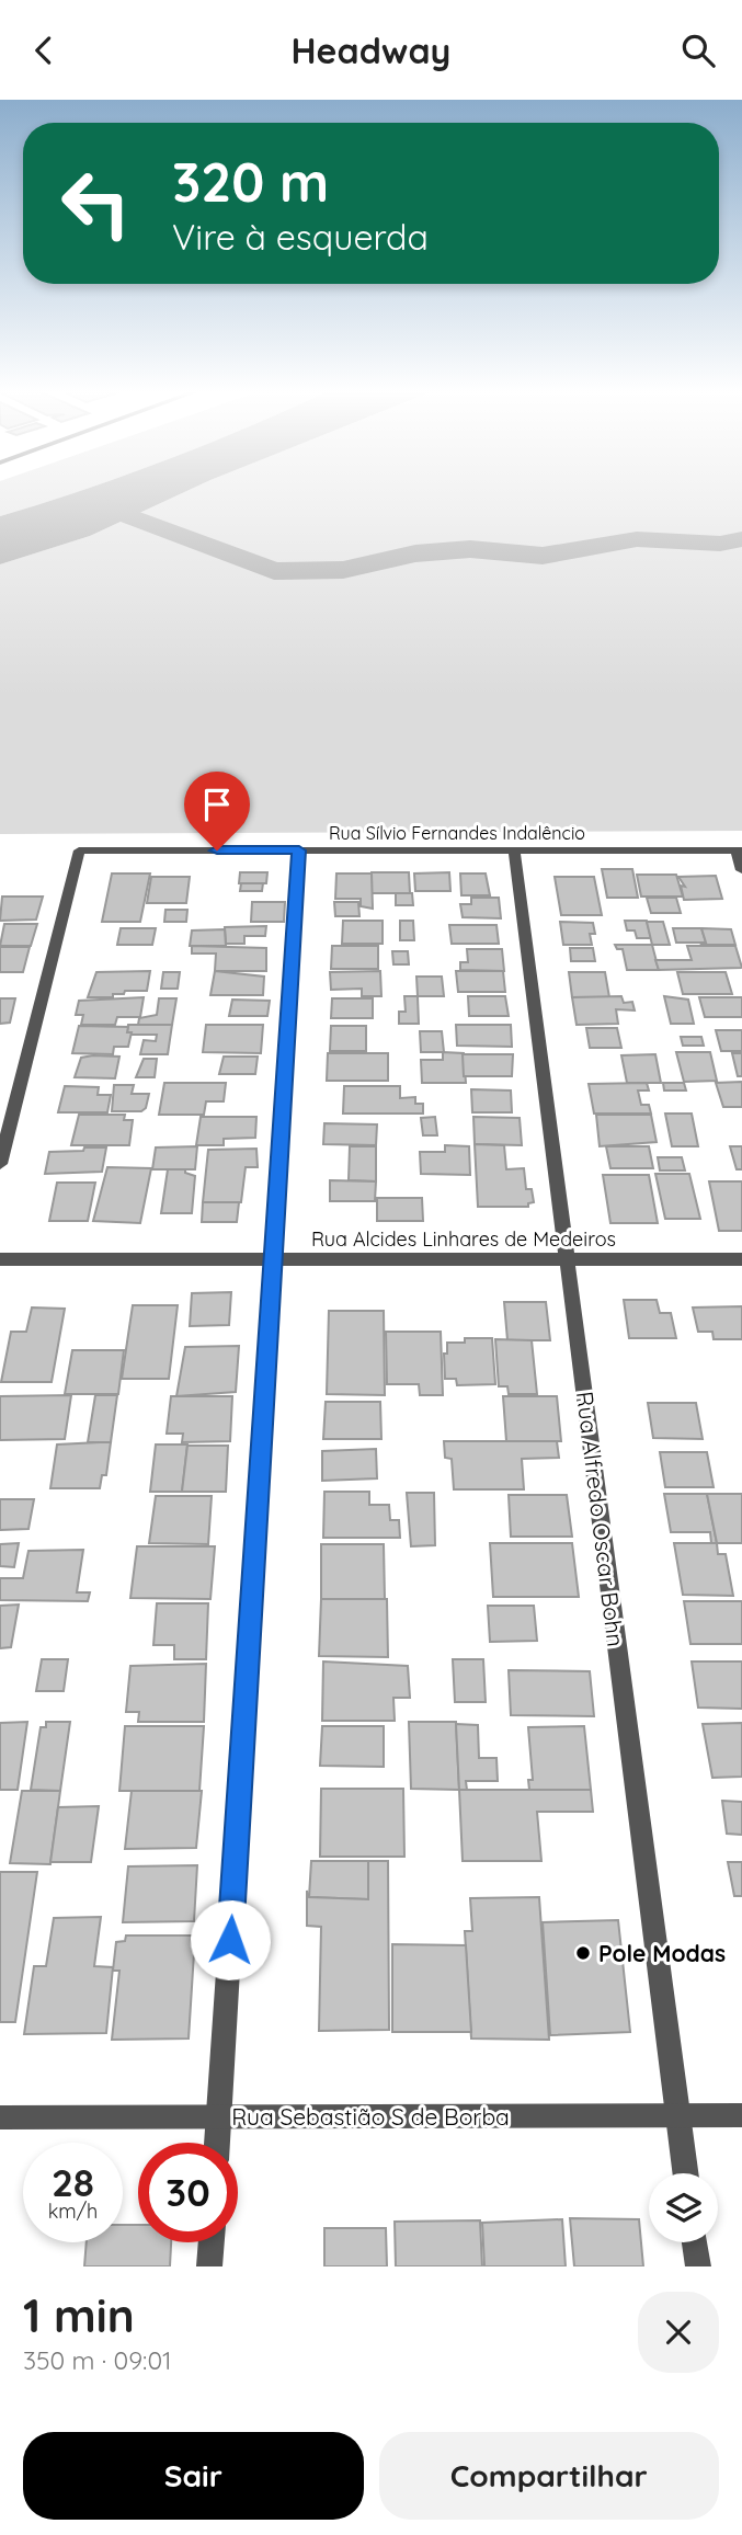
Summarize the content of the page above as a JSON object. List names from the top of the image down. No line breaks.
{"streets":{"street":["Rua Sílvio Fernandes Indalêncio","Rua Alcides Linhares de Medeiros","Rua Alfredo Oscar Bohn","Rua Sebastião S de Borba"]},"crossings":[["Rua Sílvio Fernandes Indalêncio","Rua Alfredo Oscar Bohn"],["Rua Alcides Linhares de Medeiros","Rua Alfredo Oscar Bohn"],["Rua Alfredo Oscar Bohn","Rua Sebastião S de Borba"]],"places":["Pole Modas"],"page":{"header":"Headway","turn":["320 m","Vire à esquerda"],"speed":"28 km/h","limit":"30","heading":["1 min","350 m · 09:01"],"buttons":["Sair","Compartilhar"]}}
